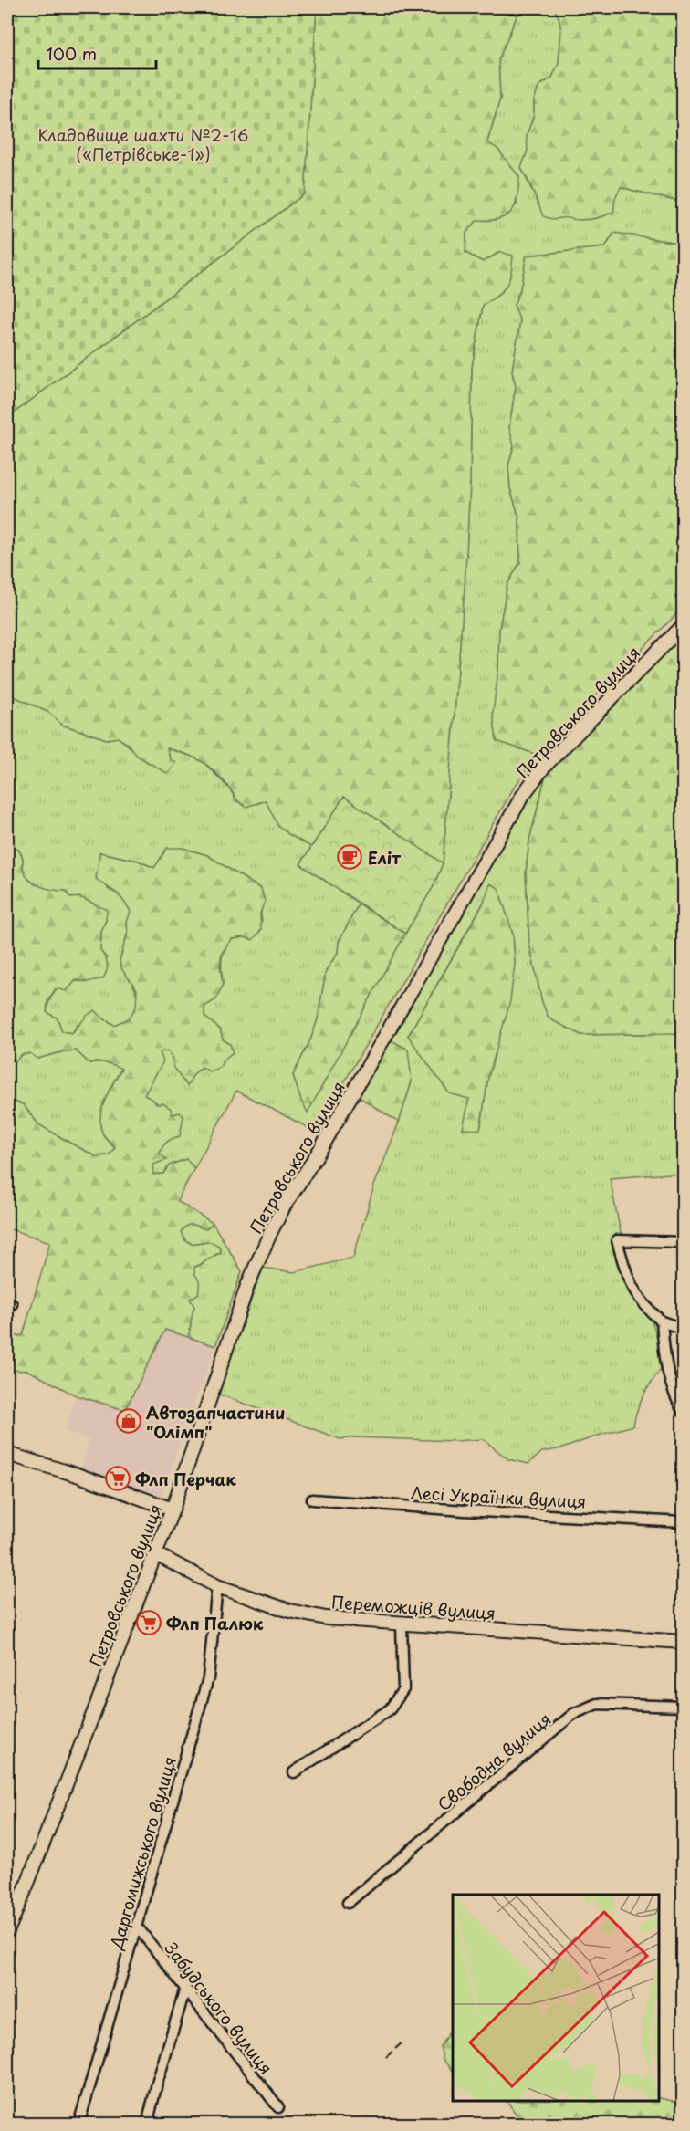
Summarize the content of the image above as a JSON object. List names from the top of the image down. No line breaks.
{"streets":{"main road":["Петровського вулиця","Переможців вулиця"],"street":["Лесі Українки вулиця","Свободна вулиця","Даргомижського вулиця","Забудського вулиця"]},"crossings":[["Петровського вулиця","Переможців вулиця"],["Переможців вулиця","Даргомижського вулиця"],["Даргомижського вулиця","Забудського вулиця"]],"parks":["Кладовище шахти №2-16 («Петрівське-1»)"],"places":{"cafe":["Еліт"],"shop":["Автозапчастини \"Олімп\""],"supermarket":["Флп Перчак","Флп Палюк"]},"scale_bar":"100 m"}
